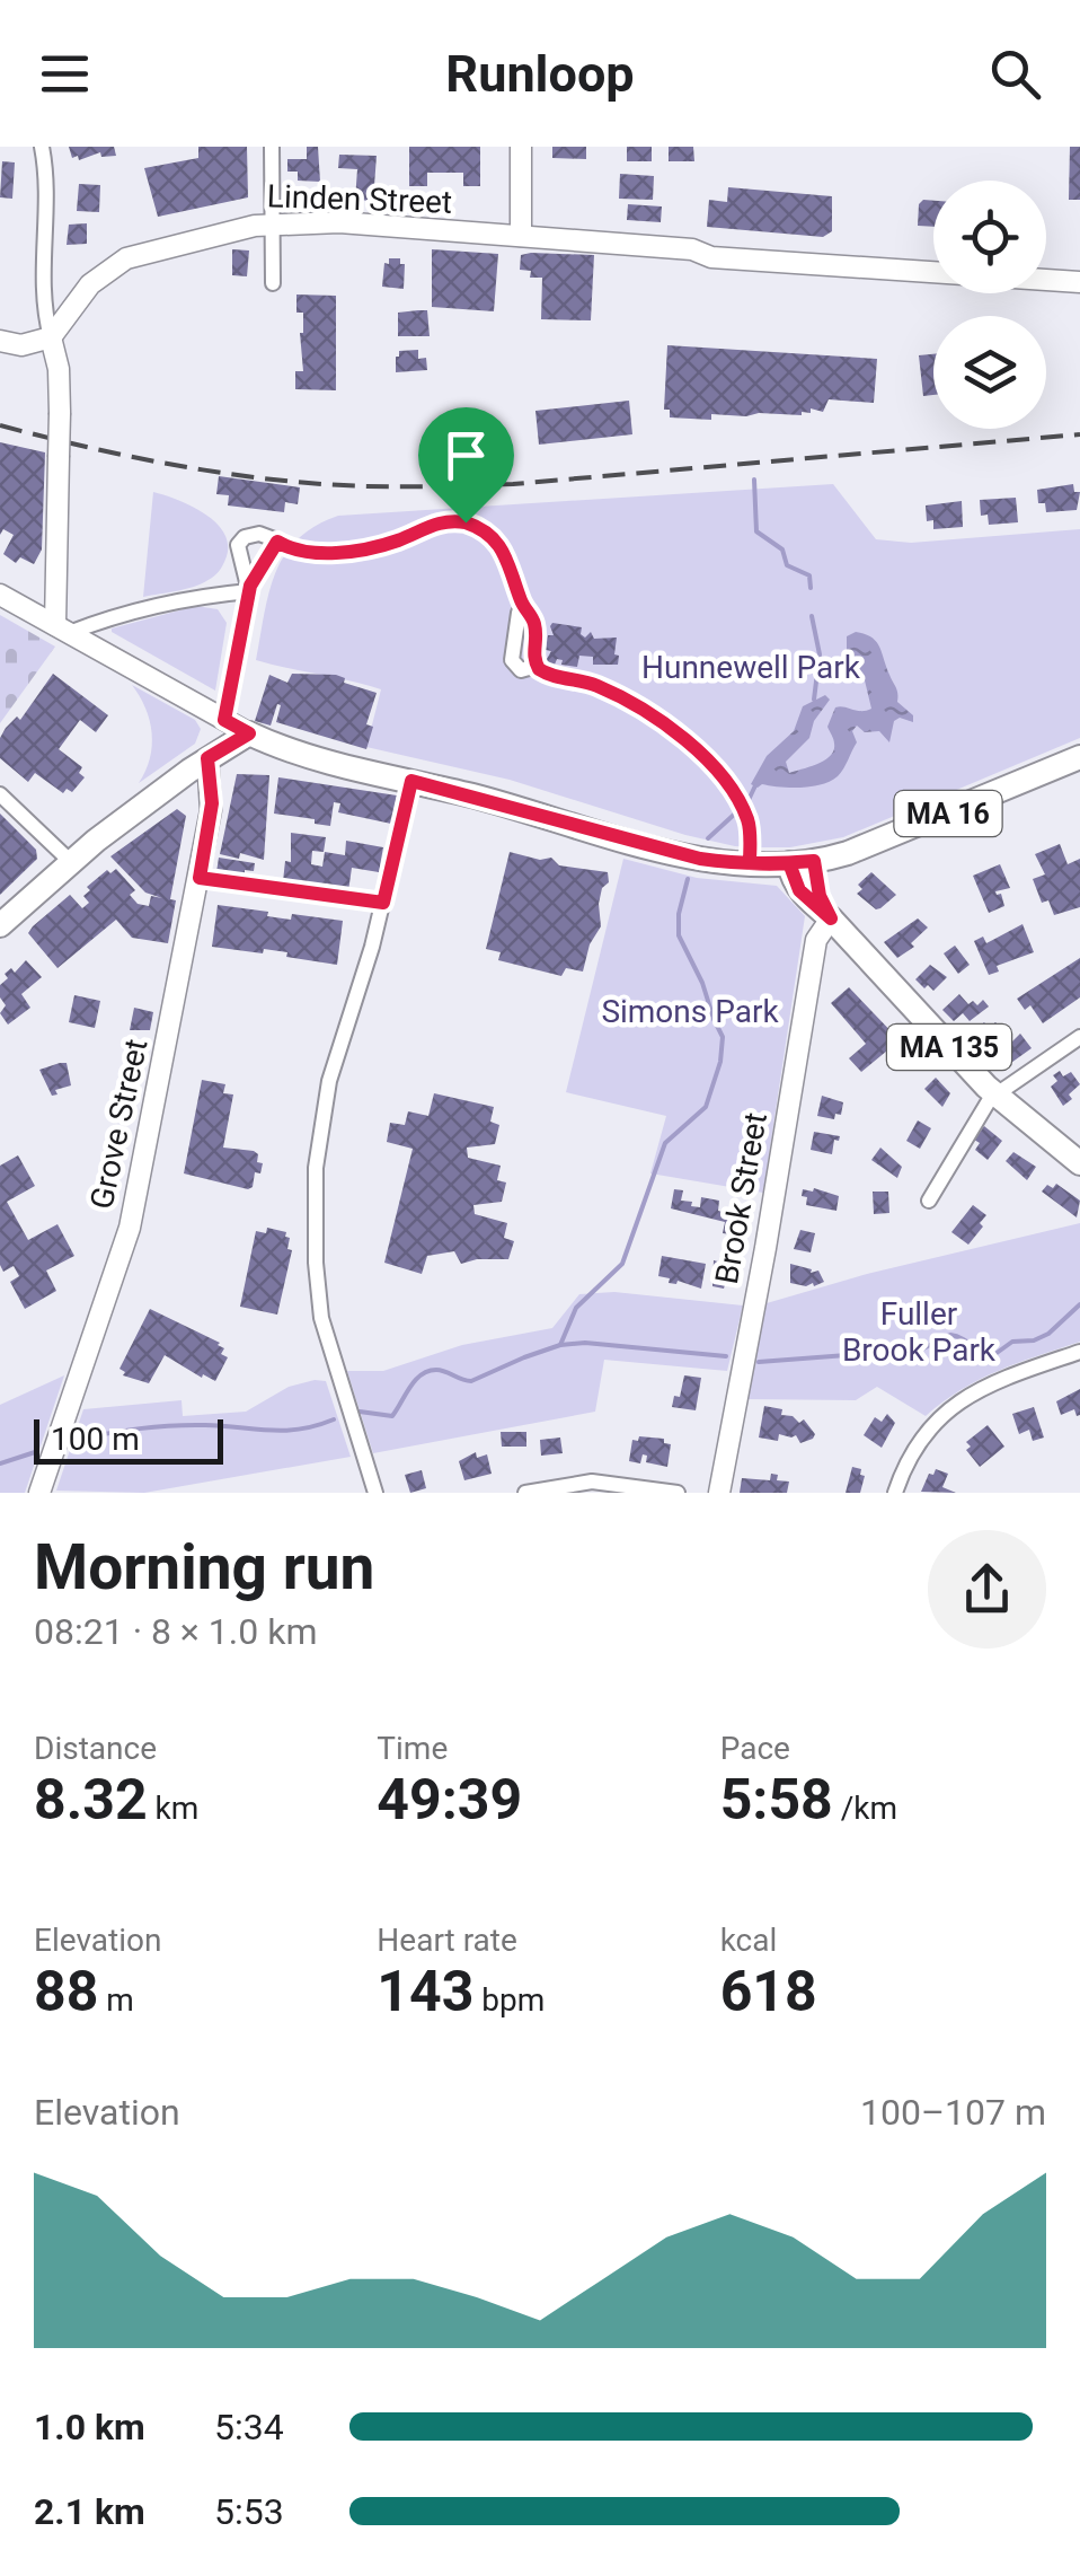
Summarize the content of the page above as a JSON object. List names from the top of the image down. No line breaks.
{"streets":{"main road":["MA 16","MA 135"],"street":["Linden Street","Grove Street","Brook Street"]},"crossings":[["MA 16","MA 135"],["MA 135","Brook Street"]],"parks":["Hunnewell Park","Simons Park","Fuller Brook Park"],"scale_bar":"100 m","page":{"header":"Runloop","scale":"100 m","heading":["Morning run","08:21 · 8 × 1.0 km"],"stats":[["Distance","8.32 km"],["Time","49:39"],["Pace","5:58 /km"],["Elevation","88 m"],["Heart rate","143 bpm"],["kcal","618"]],"chart":["Elevation","100–107 m"],"list":[{"name":"1.0 km","note":"5:34"},{"name":"2.1 km","note":"5:53"}]}}
